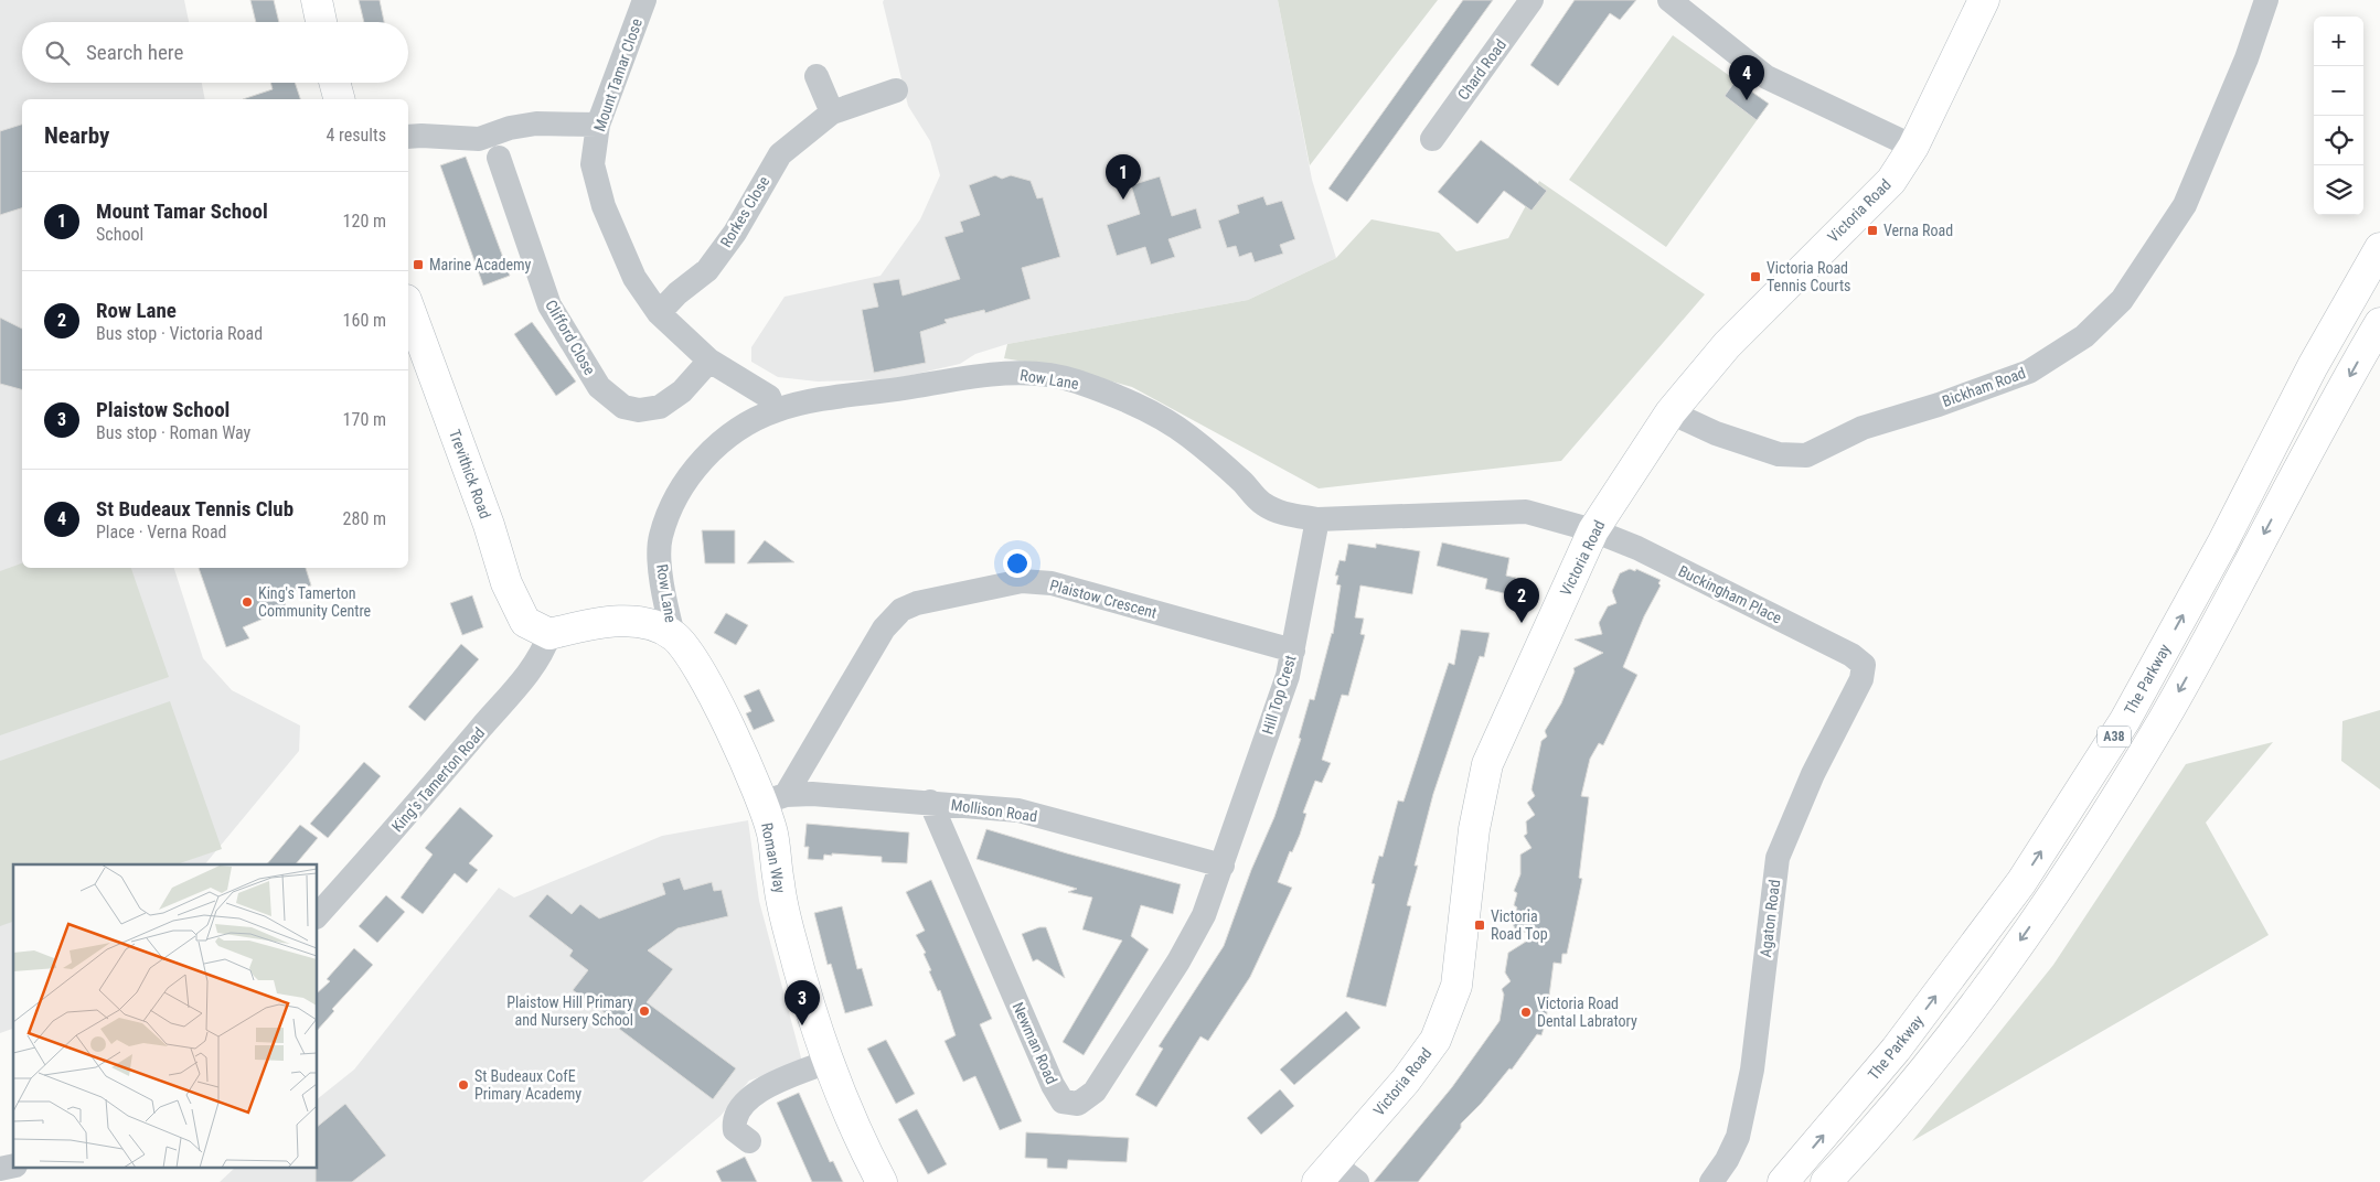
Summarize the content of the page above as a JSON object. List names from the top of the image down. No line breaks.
{"streets":{"main road":["Victoria Road","Trevithick Road","The Parkway","A38","Roman Way"],"street":["Chard Road","Mount Tamar Close","Rorkes Close","Clifford Close","Row Lane","Bickham Road","Buckingham Place","Plaistow Crescent","Hill Top Crest","King's Tamerton Road","Mollison Road","Agaton Road","Newman Road"]},"crossings":[["Mount Tamar Close","Rorkes Close"],["Mount Tamar Close","Clifford Close"],["Mount Tamar Close","Row Lane"],["Victoria Road","Row Lane"],["Victoria Road","Bickham Road"],["Victoria Road","Buckingham Place"],["Row Lane","Buckingham Place"],["Row Lane","Hill Top Crest"],["Row Lane","Roman Way"],["Trevithick Road","King's Tamerton Road"],["Trevithick Road","Roman Way"],["Buckingham Place","Agaton Road"],["Plaistow Crescent","Hill Top Crest"],["Plaistow Crescent","Mollison Road"],["Plaistow Crescent","Roman Way"],["Hill Top Crest","Mollison Road"],["Hill Top Crest","Newman Road"],["King's Tamerton Road","Roman Way"],["Mollison Road","Roman Way"],["Mollison Road","Newman Road"]],"places":{"transit":["Verna Road","Marine Academy","Victoria Road Tennis Courts","Victoria Road Top"],"other":["King's Tamerton Community Centre","Plaistow Hill Primary and Nursery School","Victoria Road Dental Labratory","St Budeaux CofE Primary Academy"]},"page":{"map_buttons":["+","−"],"search":"Search here","pins":["4","1","2","3"],"heading":["Nearby","4 results"],"list":[{"mark":"1","name":"Mount Tamar School","note":"School","value":"120 m"},{"mark":"2","name":"Row Lane","note":"Bus stop · Victoria Road","value":"160 m"},{"mark":"3","name":"Plaistow School","note":"Bus stop · Roman Way","value":"170 m"},{"mark":"4","name":"St Budeaux Tennis Club","note":"Place · Verna Road","value":"280 m"}]}}
